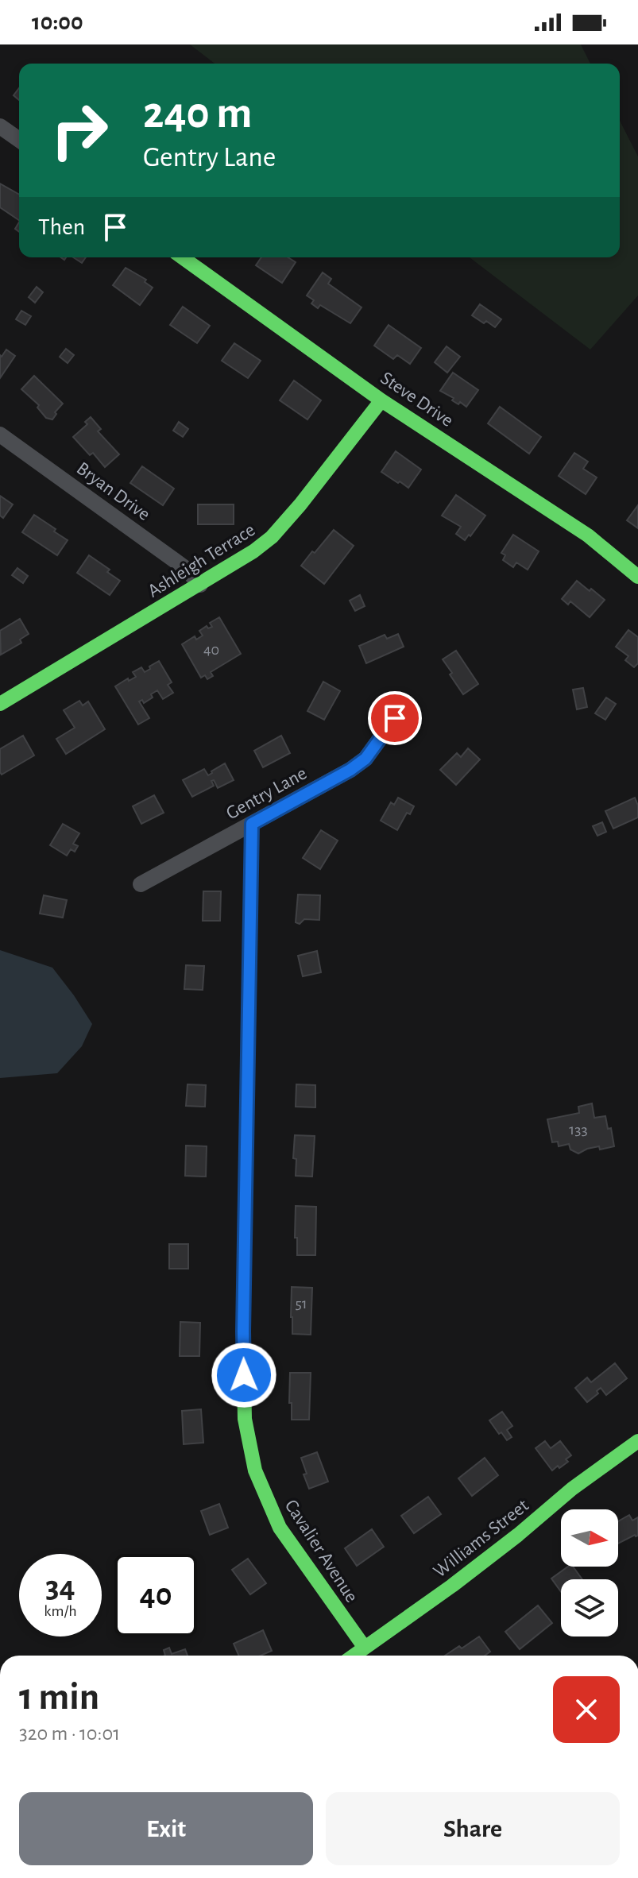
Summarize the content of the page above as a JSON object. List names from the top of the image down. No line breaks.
{"streets":{"street":["Steve Drive","Bryan Drive","Ashleigh Terrace","Gentry Lane","Williams Street","Cavalier Avenue"]},"crossings":[["Steve Drive","Ashleigh Terrace"],["Bryan Drive","Ashleigh Terrace"],["Gentry Lane","Cavalier Avenue"],["Williams Street","Cavalier Avenue"]],"house_numbers":["40","133","51"],"north":"right","page":{"status":"10:00","turn":["240 m","Gentry Lane"],"then":"Then","speed":"34 km/h","limit":"40","heading":["1 min","320 m · 10:01"],"buttons":["Exit","Share"]}}
